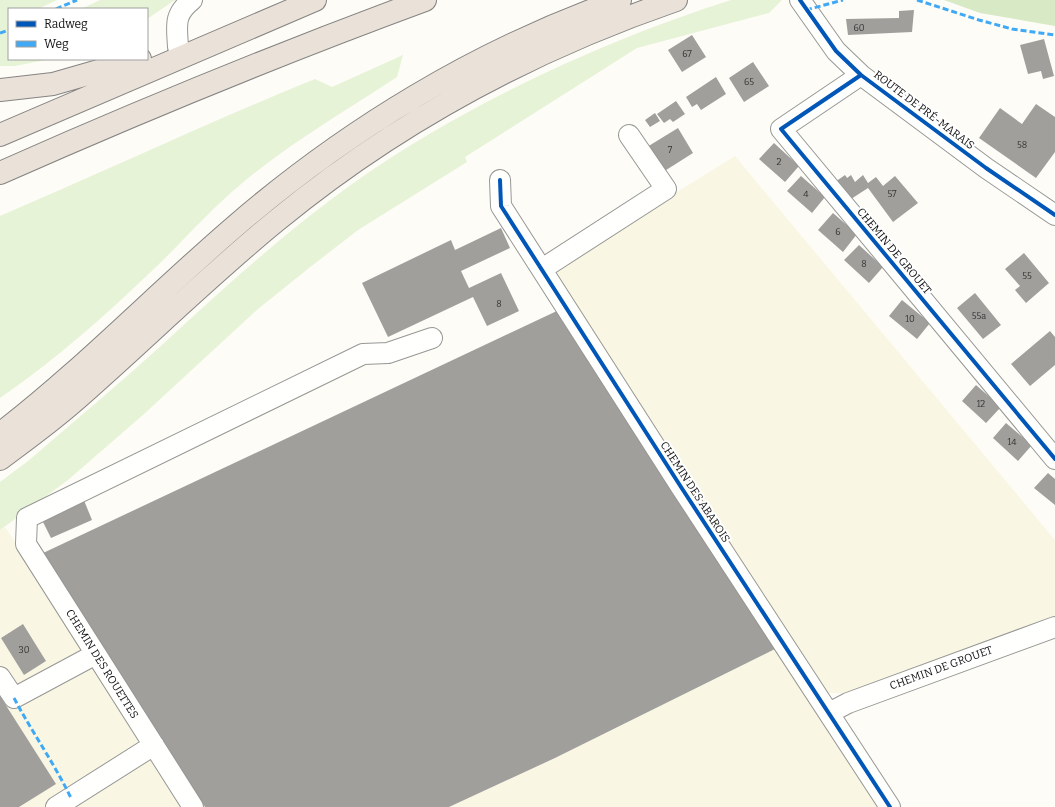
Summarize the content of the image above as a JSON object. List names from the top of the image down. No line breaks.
{"streets":{"street":["ROUTE DE PRÉ-MARAIS","CHEMIN DE GROUET","CHEMIN DES ABAROIS","CHEMIN DES ROUETTES"]},"crossings":[["ROUTE DE PRÉ-MARAIS","CHEMIN DE GROUET"],["CHEMIN DE GROUET","CHEMIN DES ABAROIS"]],"house_numbers":["60","67","65","58","7","2","4","57","6","8","55","8","55a","10","12","14","30"],"legend":["Radweg","Weg"]}
